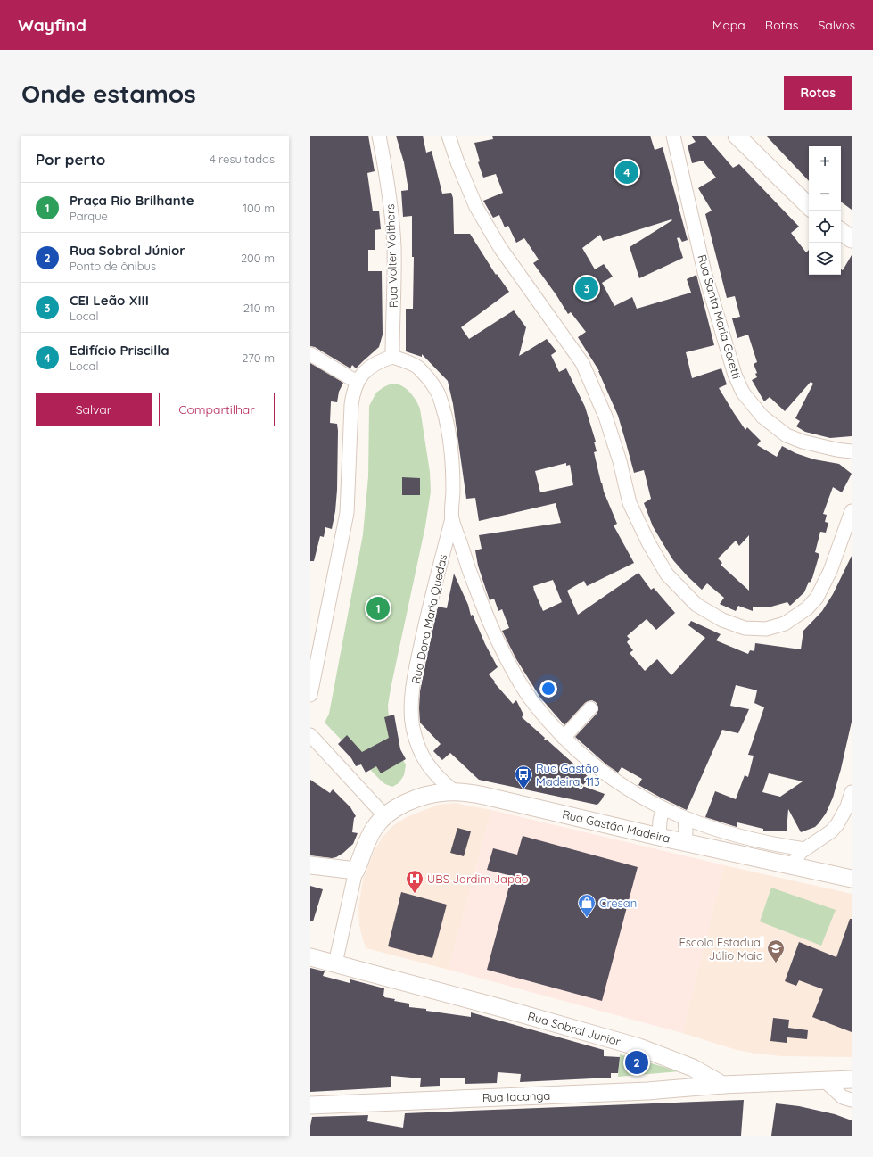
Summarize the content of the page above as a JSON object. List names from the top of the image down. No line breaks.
{"streets":{"street":["Rua Volter Volthers","Rua Santa Maria Goretti","Rua Dona Maria Quedas","Rua Gastão Madeira","Rua Sobral Junior","Rua Iacanga"]},"crossings":[["Rua Dona Maria Quedas","Rua Gastão Madeira"],["Rua Sobral Junior","Rua Iacanga"]],"places":{"bus stop":["Rua Gastão Madeira, 113"],"hospital":["UBS Jardim Japão"],"shop":["Cresan"],"school or university":["Escola Estadual Júlio Maia"]},"page":{"header":"Wayfind","nav":["Mapa","Rotas","Salvos"],"buttons":["Rotas",["Salvar","Compartilhar"]],"title":"Onde estamos","heading":["Por perto","4 resultados"],"map_buttons":["+","−"],"pins":["4","3","1","2"],"list":[{"mark":"1","name":"Praça Rio Brilhante","note":"Parque","value":"100 m"},{"mark":"2","name":"Rua Sobral Júnior","note":"Ponto de ônibus","value":"200 m"},{"mark":"3","name":"CEI Leão XIII","note":"Local","value":"210 m"},{"mark":"4","name":"Edifício Priscilla","note":"Local","value":"270 m"}]}}
